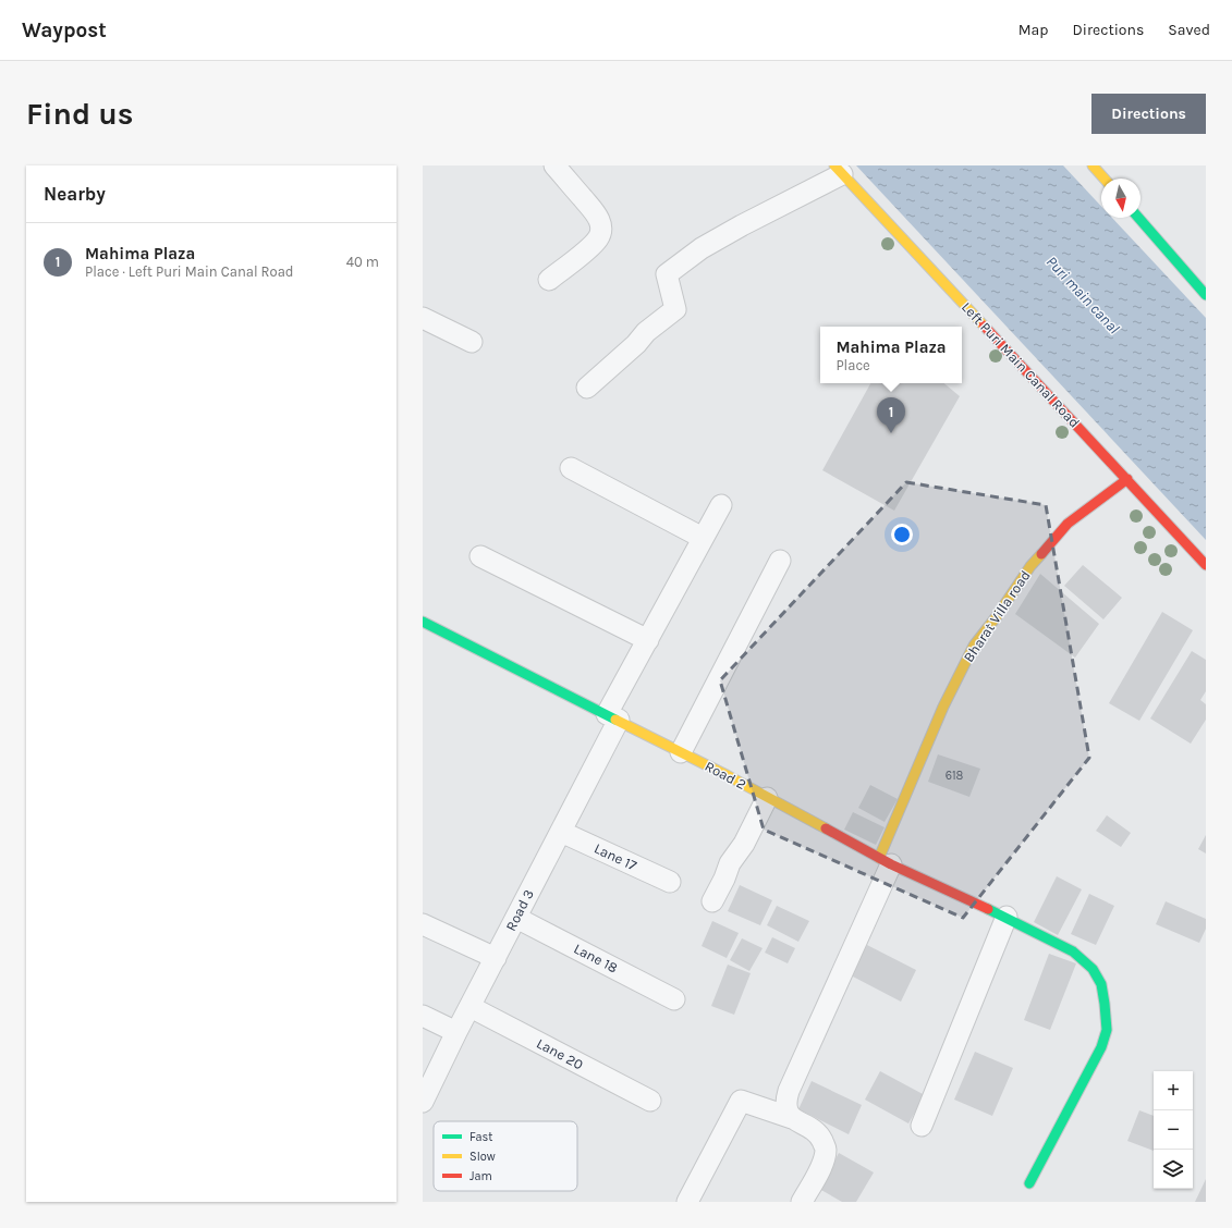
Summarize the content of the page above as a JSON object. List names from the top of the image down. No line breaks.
{"streets":{"street":["Left Puri Main Canal Road","Bharat Villa road","Road 2","Lane 17","Road 3","Lane 18","Lane 20"]},"crossings":[["Left Puri Main Canal Road","Bharat Villa road"],["Bharat Villa road","Road 2"],["Road 2","Road 3"],["Lane 17","Road 3"],["Road 3","Lane 18"],["Road 3","Lane 20"]],"water":["Puri main canal"],"house_numbers":["618"],"legend":["Fast","Slow","Jam"],"north":"bottom","page":{"header":"Waypost","nav":["Map","Directions","Saved"],"buttons":"Directions","title":"Find us","heading":"Nearby","list":[{"mark":"1","name":"Mahima Plaza","note":"Place · Left Puri Main Canal Road","value":"40 m"}],"popup":["Mahima Plaza","Place"],"pins":"1","map_buttons":["+","−"]}}
